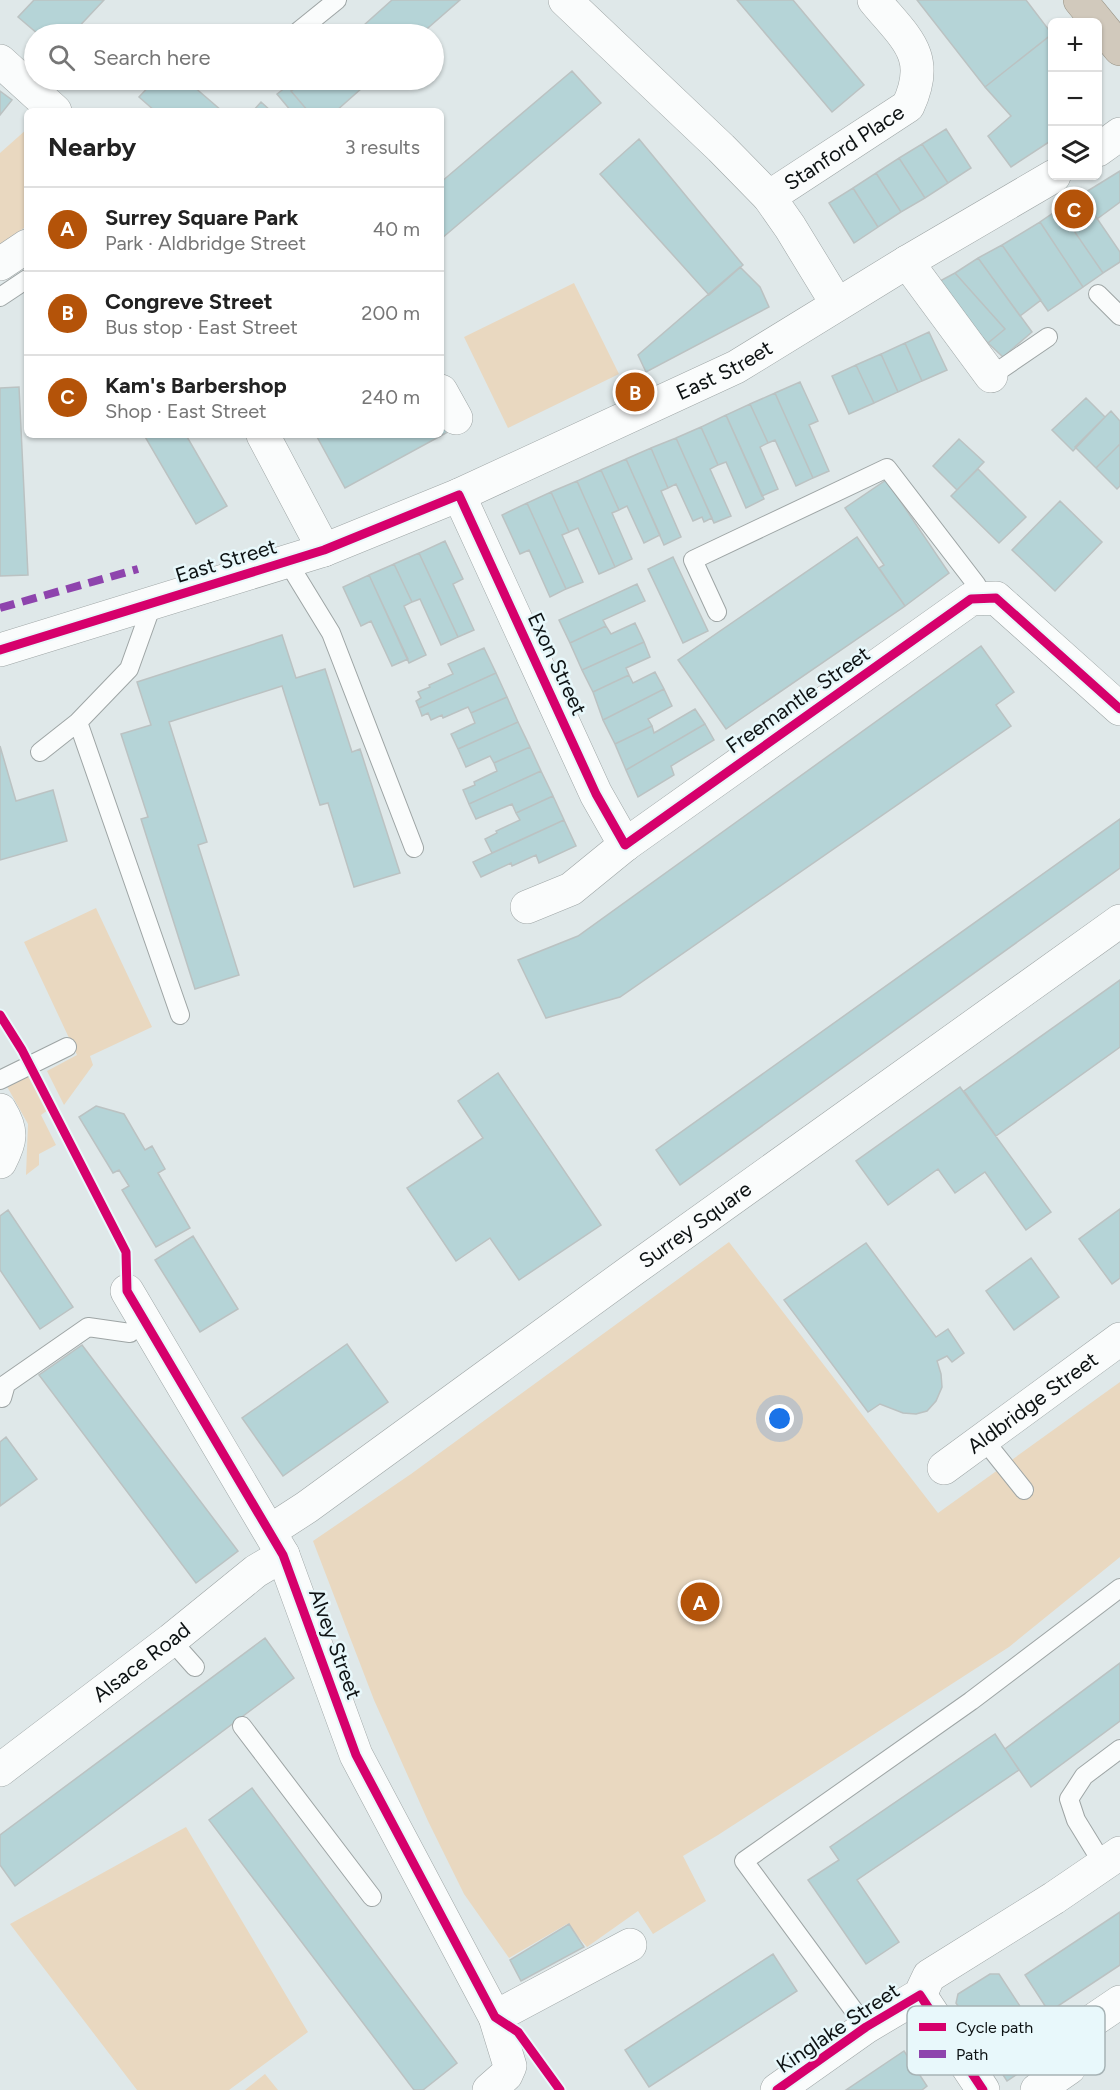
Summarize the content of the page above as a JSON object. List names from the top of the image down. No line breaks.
{"streets":{"street":["Stanford Place","East Street","Exon Street","Freemantle Street","Surrey Square","Aldbridge Street","Alvey Street","Alsace Road","Kinglake Street"]},"crossings":[["East Street","Exon Street"],["Exon Street","Freemantle Street"],["Surrey Square","Alvey Street"],["Surrey Square","Alsace Road"],["Alvey Street","Alsace Road"]],"legend":["Cycle path","Path"],"page":{"map_buttons":["+","−"],"search":"Search here","heading":["Nearby","3 results"],"list":[{"mark":"A","name":"Surrey Square Park","note":"Park · Aldbridge Street","value":"40 m"},{"mark":"B","name":"Congreve Street","note":"Bus stop · East Street","value":"200 m"},{"mark":"C","name":"Kam's Barbershop","note":"Shop · East Street","value":"240 m"}],"pins":["C","B","A"]}}
